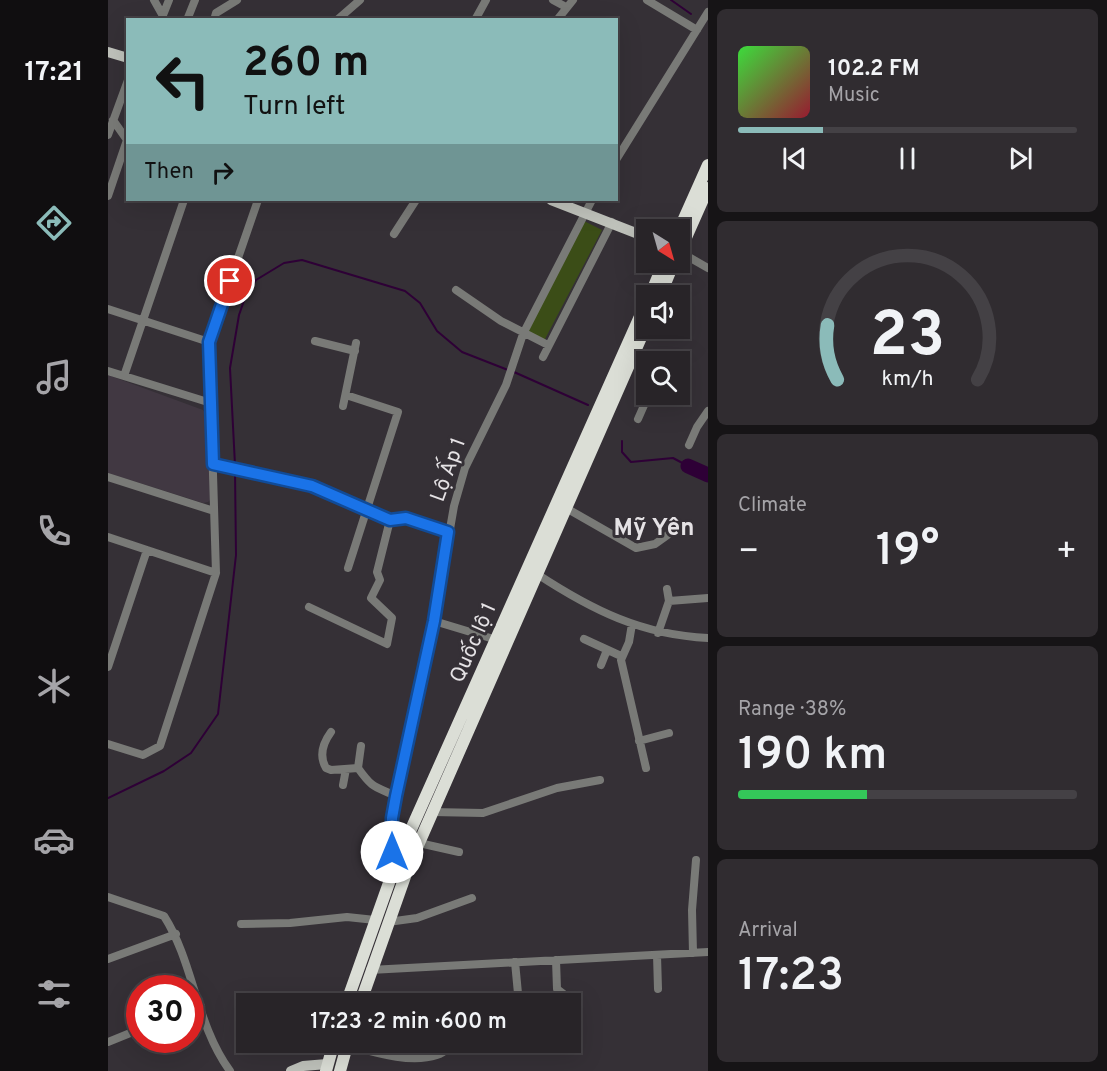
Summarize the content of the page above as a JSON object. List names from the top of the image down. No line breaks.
{"streets":{"highway":["Quốc lộ 1"],"street":["Lộ Ấp 1"]},"crossings":[["Lộ Ấp 1","Quốc lộ 1"]],"districts":["Mỹ Yên"],"north":"bottom right","page":{"tabs":"17:21","turn":["260 m","Turn left"],"song":["102.2 FM","Music"],"then":"Then","tile":["Climate",["Range · 38%","190 km"],["Arrival","17:23"]],"heat":["−","19°","+"],"limit":"30","trip":"17:23 · 2 min · 600 m","gauge":["23","km/h"]}}
